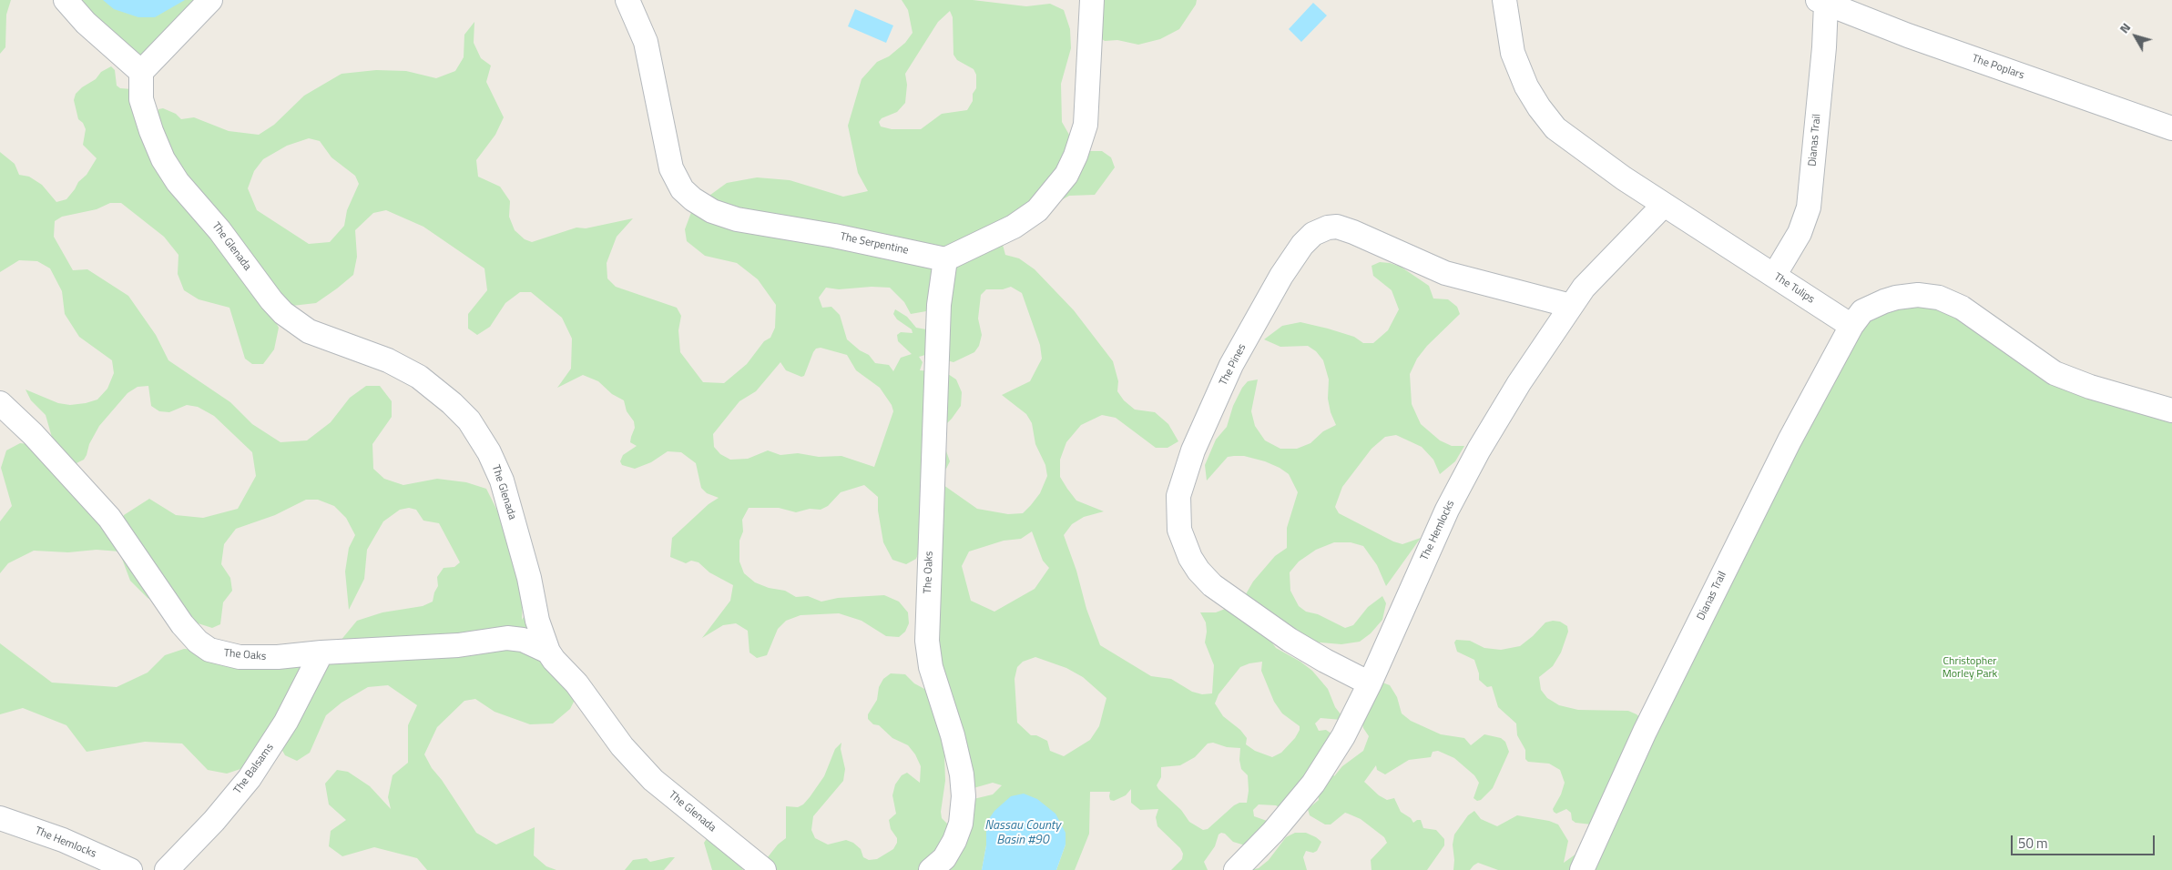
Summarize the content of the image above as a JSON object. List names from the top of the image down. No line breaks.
{"streets":{"street":["The Poplars","Dianas Trail","The Serpentine","The Glenada","The Tulips","The Pines","The Hemlocks","The Oaks","The Balsams"]},"crossings":[["The Poplars","Dianas Trail"],["Dianas Trail","The Tulips"],["The Serpentine","The Oaks"],["The Glenada","The Oaks"],["The Tulips","The Hemlocks"],["The Pines","The Hemlocks"],["The Oaks","The Balsams"]],"water":["Nassau County Basin #90"],"parks":["Christopher Morley Park"],"scale_bar":"50 m","north":"top left"}
